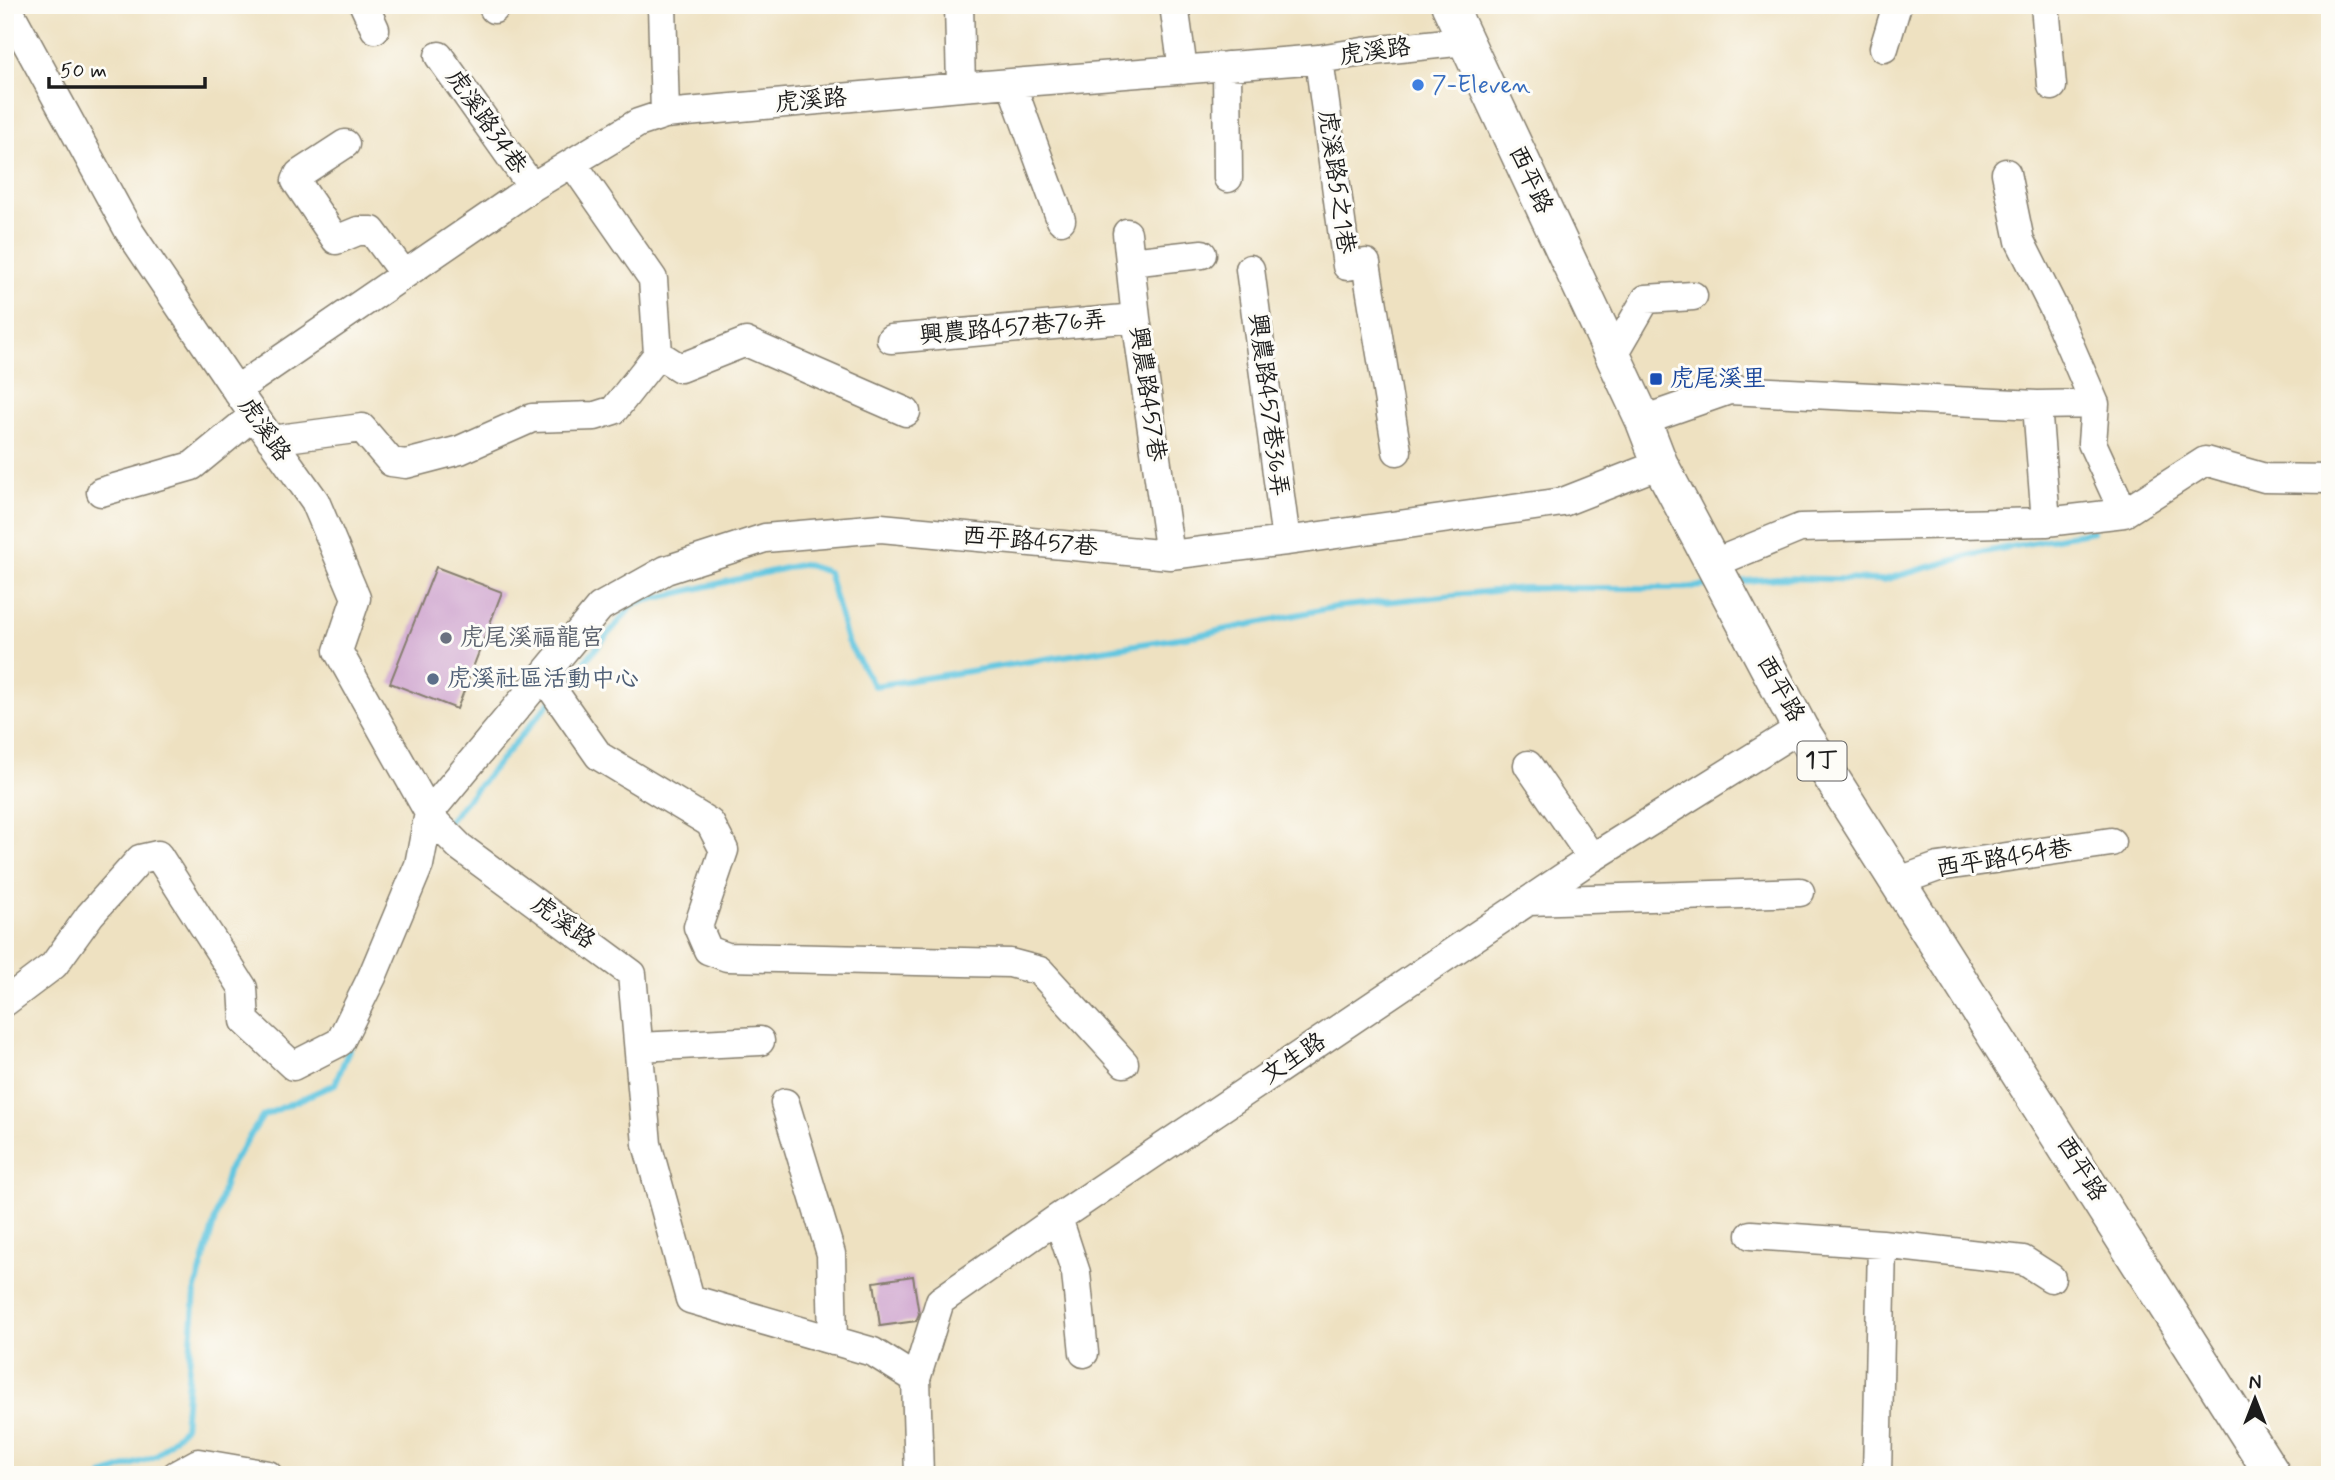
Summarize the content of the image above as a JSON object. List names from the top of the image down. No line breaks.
{"streets":{"main road":["西平路","1丁"],"street":["虎溪路","虎溪路34巷","虎溪路5之1巷","興農路457巷76弄","興農路457巷","興農路457巷36弄","西平路457巷","西平路454巷","文生路"]},"crossings":[["虎溪路","虎溪路34巷"],["虎溪路","西平路"],["虎溪路","虎溪路5之1巷"],["虎溪路","西平路457巷"],["虎溪路","文生路"],["西平路","西平路457巷"],["西平路","西平路454巷"],["西平路","文生路"],["興農路457巷76弄","興農路457巷"],["興農路457巷","西平路457巷"],["興農路457巷36弄","西平路457巷"]],"places":{"other":["7-Eleven","虎尾溪福龍宮","虎溪社區活動中心"],"transit":["虎尾溪里"]},"scale_bar":"50 m","north":"top"}
